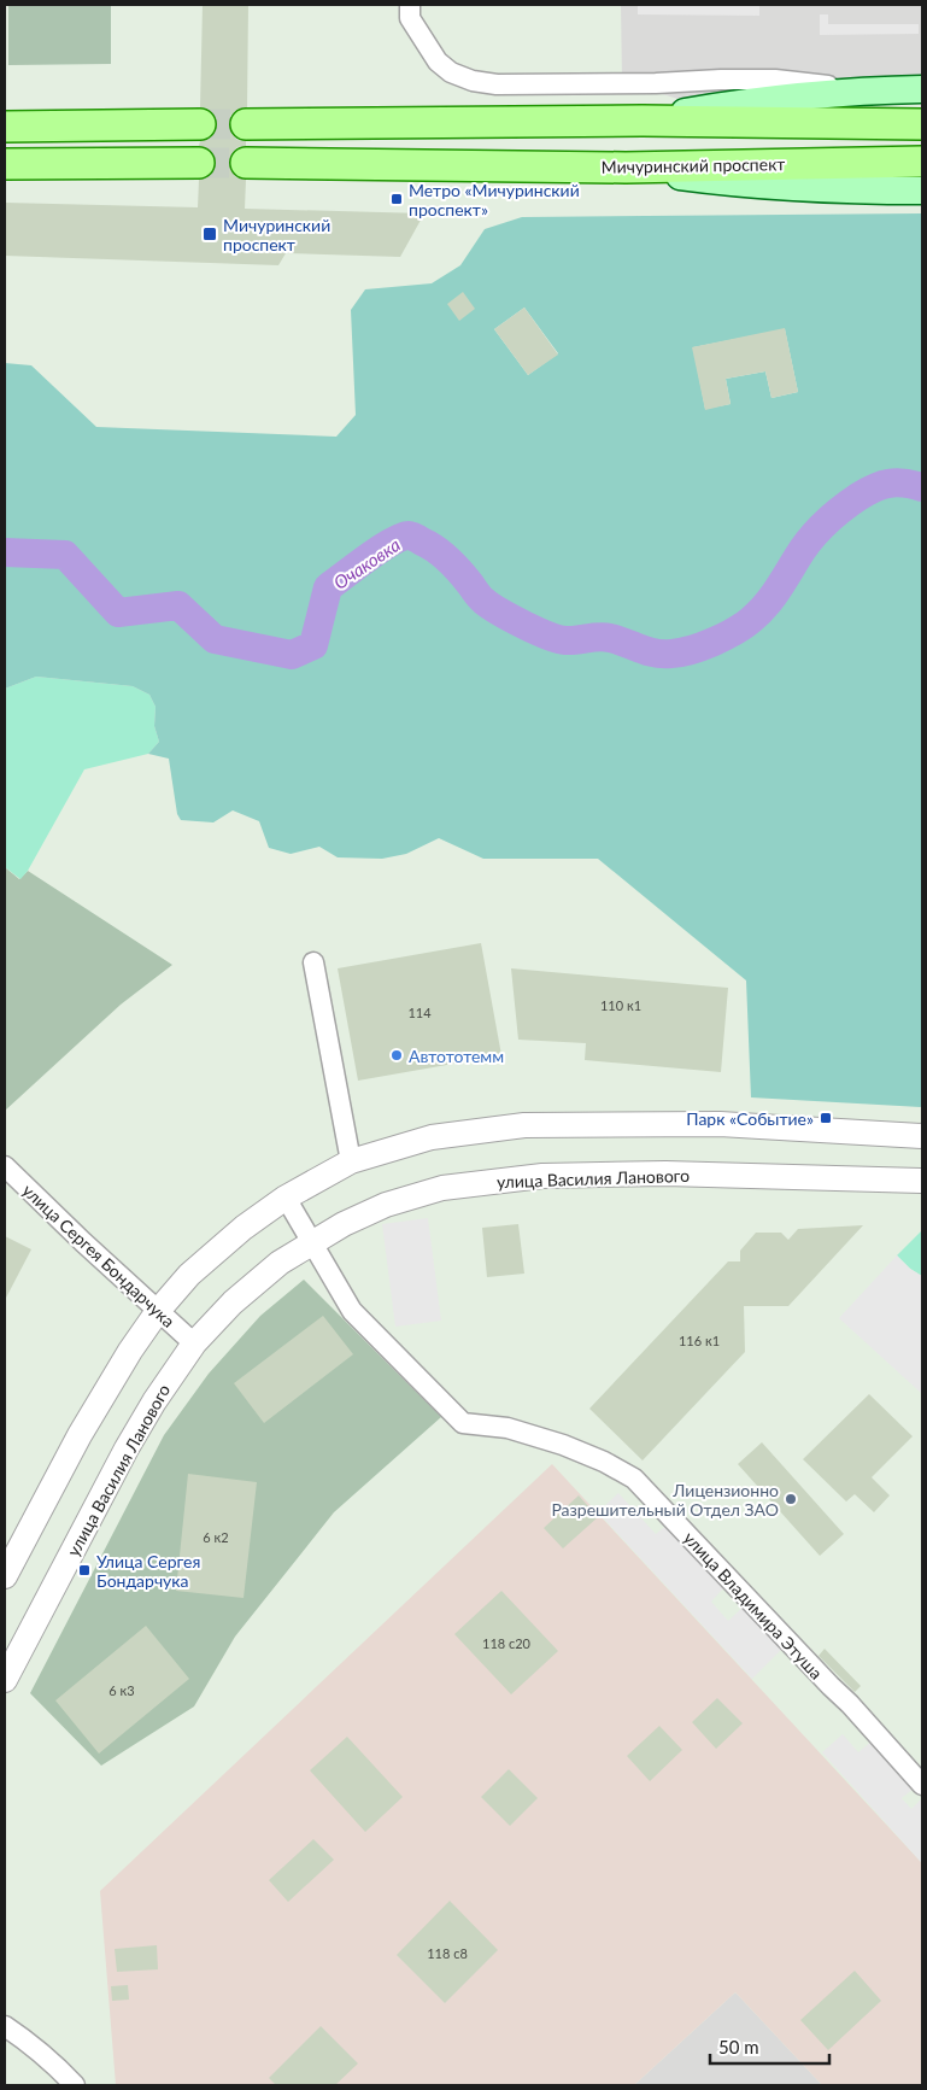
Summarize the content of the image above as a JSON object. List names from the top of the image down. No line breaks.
{"streets":{"main road":["Мичуринский проспект"],"street":["улица Василия Ланового","улица Сергея Бондарчука","улица Владимира Этуша"]},"crossings":[["улица Василия Ланового","улица Сергея Бондарчука"],["улица Василия Ланового","улица Владимира Этуша"]],"water":["Очаковка"],"places":{"transit":["Метро «Мичуринский проспект»","Мичуринский проспект","Парк «Событие»","Улица Сергея Бондарчука"],"other":["Автототемм","Лицензионно Разрешительный Отдел ЗАО"]},"house_numbers":["110 к1","114","116 к1","6 к2","118 с20","6 к3","118 с8"],"scale_bar":"50 m"}
